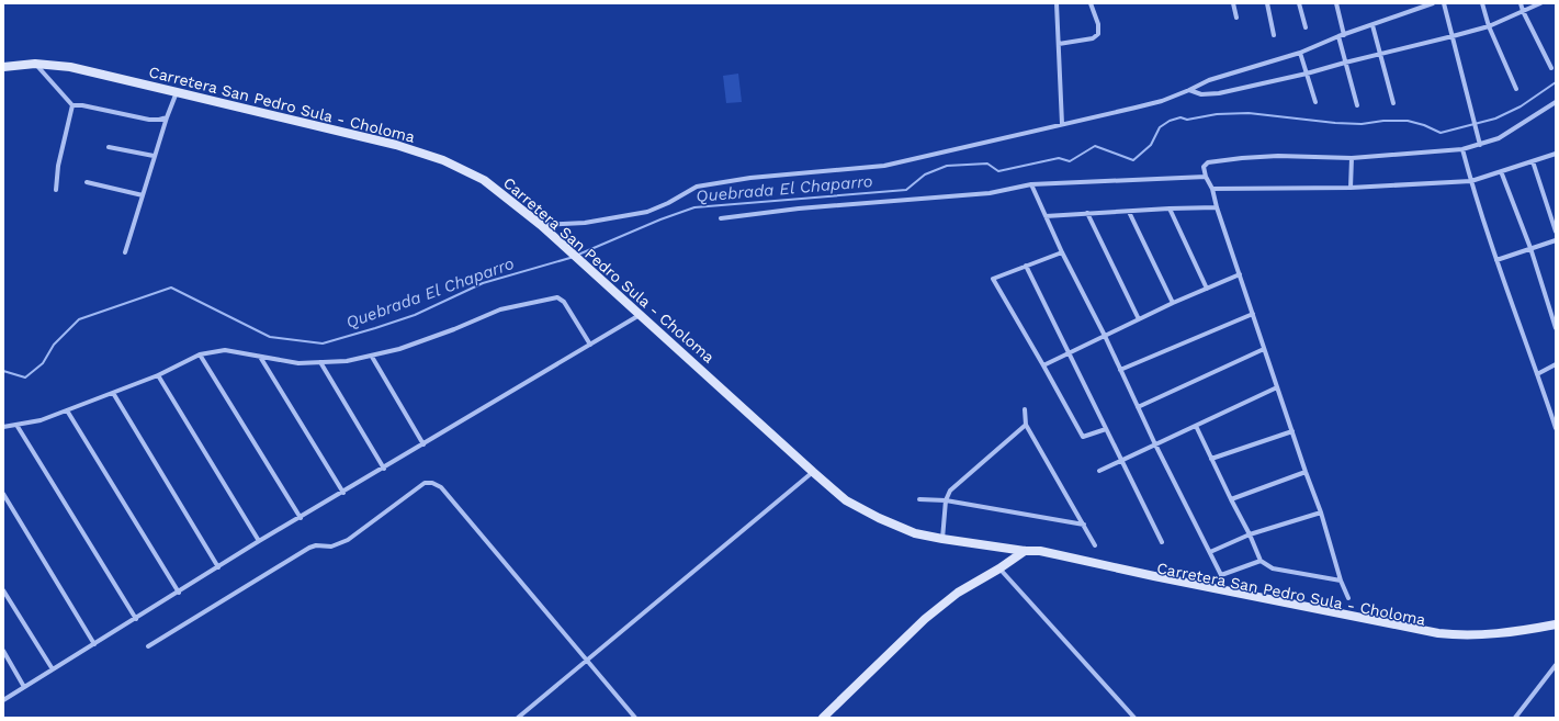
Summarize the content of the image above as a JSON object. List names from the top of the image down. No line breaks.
{"streets":{"main road":["Carretera San Pedro Sula - Choloma"]},"water":["Quebrada El Chaparro"]}
